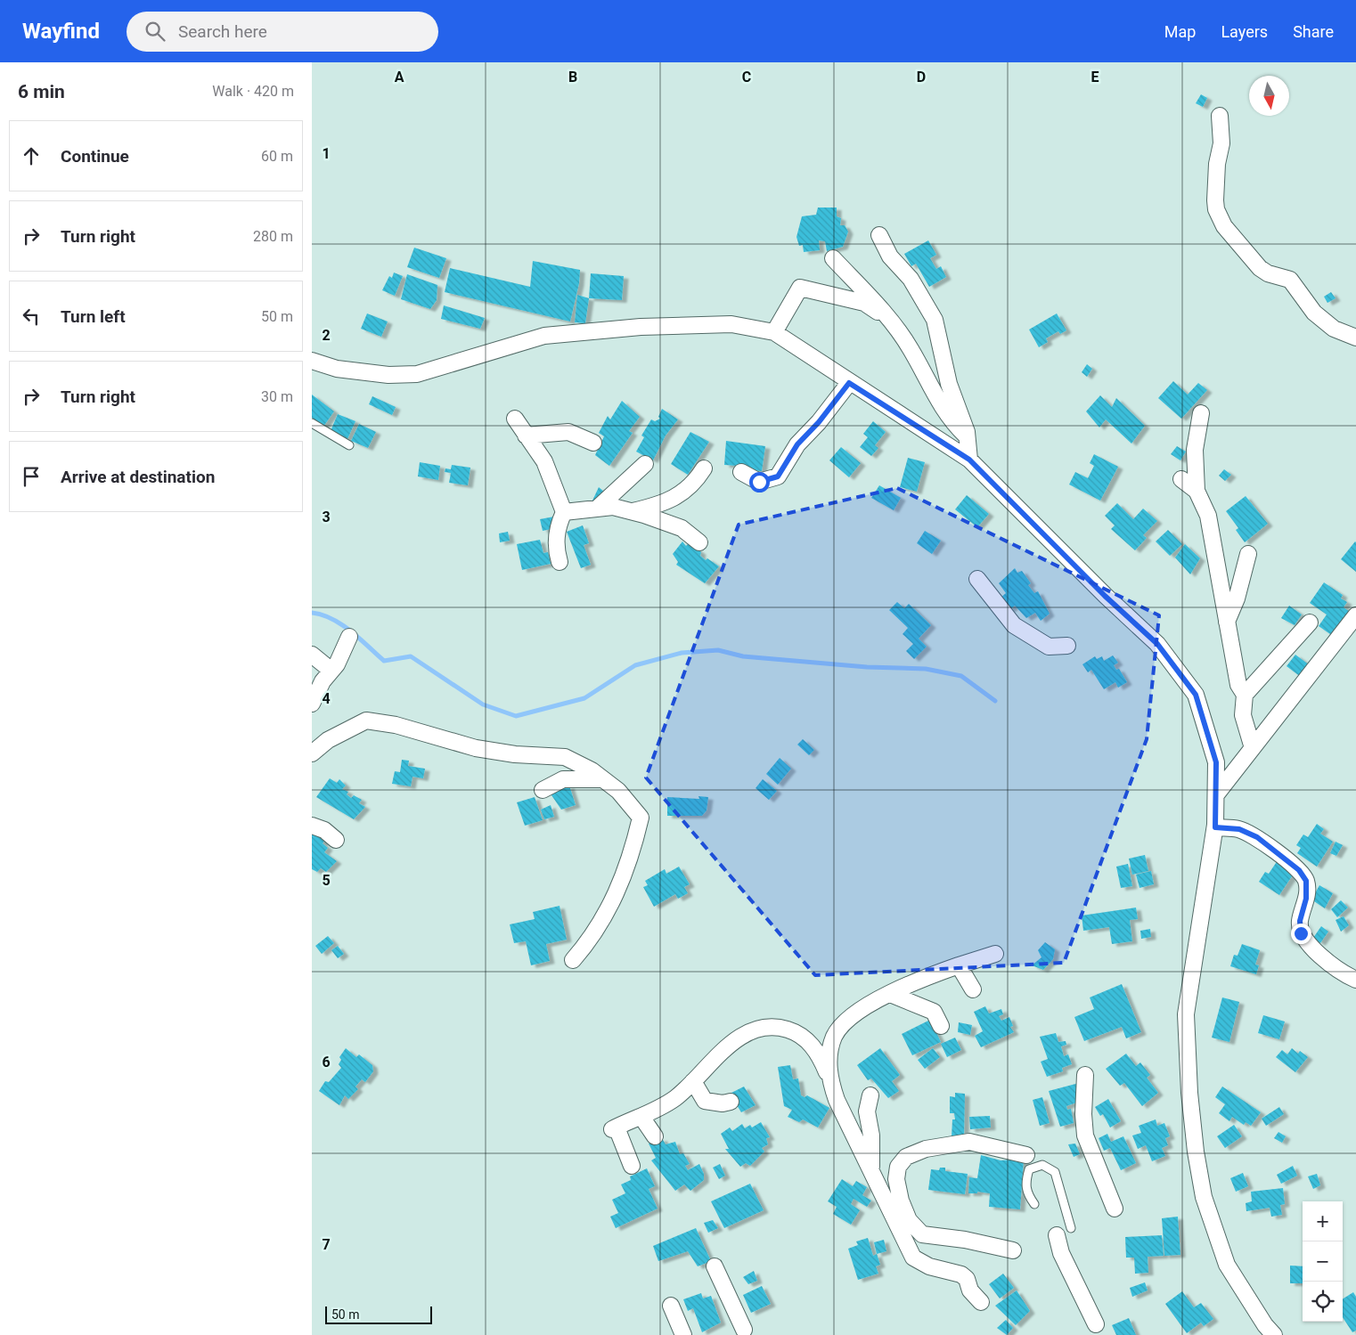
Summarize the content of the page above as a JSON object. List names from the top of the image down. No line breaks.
{"scale_bar":"50 m","north":"bottom","page":{"header":"Wayfind","search":"Search here","nav":["Map","Layers","Share"],"heading":["6 min","Walk · 420 m"],"list":[["Continue","60 m"],["Turn right","280 m"],["Turn left","50 m"],["Turn right","30 m"],"Arrive at destination"],"map_buttons":["+","−"],"scale":"50 m"},"grid":{"columns":["A","B","C","D","E"],"rows":["1","2","3","4","5","6","7"]}}
